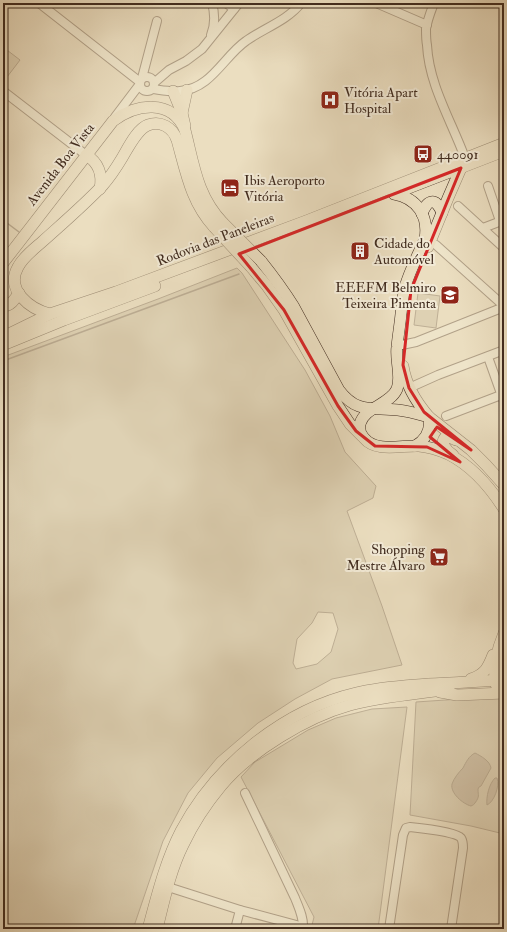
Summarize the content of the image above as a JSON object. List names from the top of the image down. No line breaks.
{"streets":{"main road":["Avenida Boa Vista","Rodovia das Paneleiras"]},"places":{"hospital":["Vitória Apart Hospital"],"bus stop":["440091"],"hotel":["Ibis Aeroporto Vitória"],"building":["Cidade do Automóvel"],"school or university":["EEEFM Belmiro Teixeira Pimenta"],"supermarket":["Shopping Mestre Álvaro"]}}
